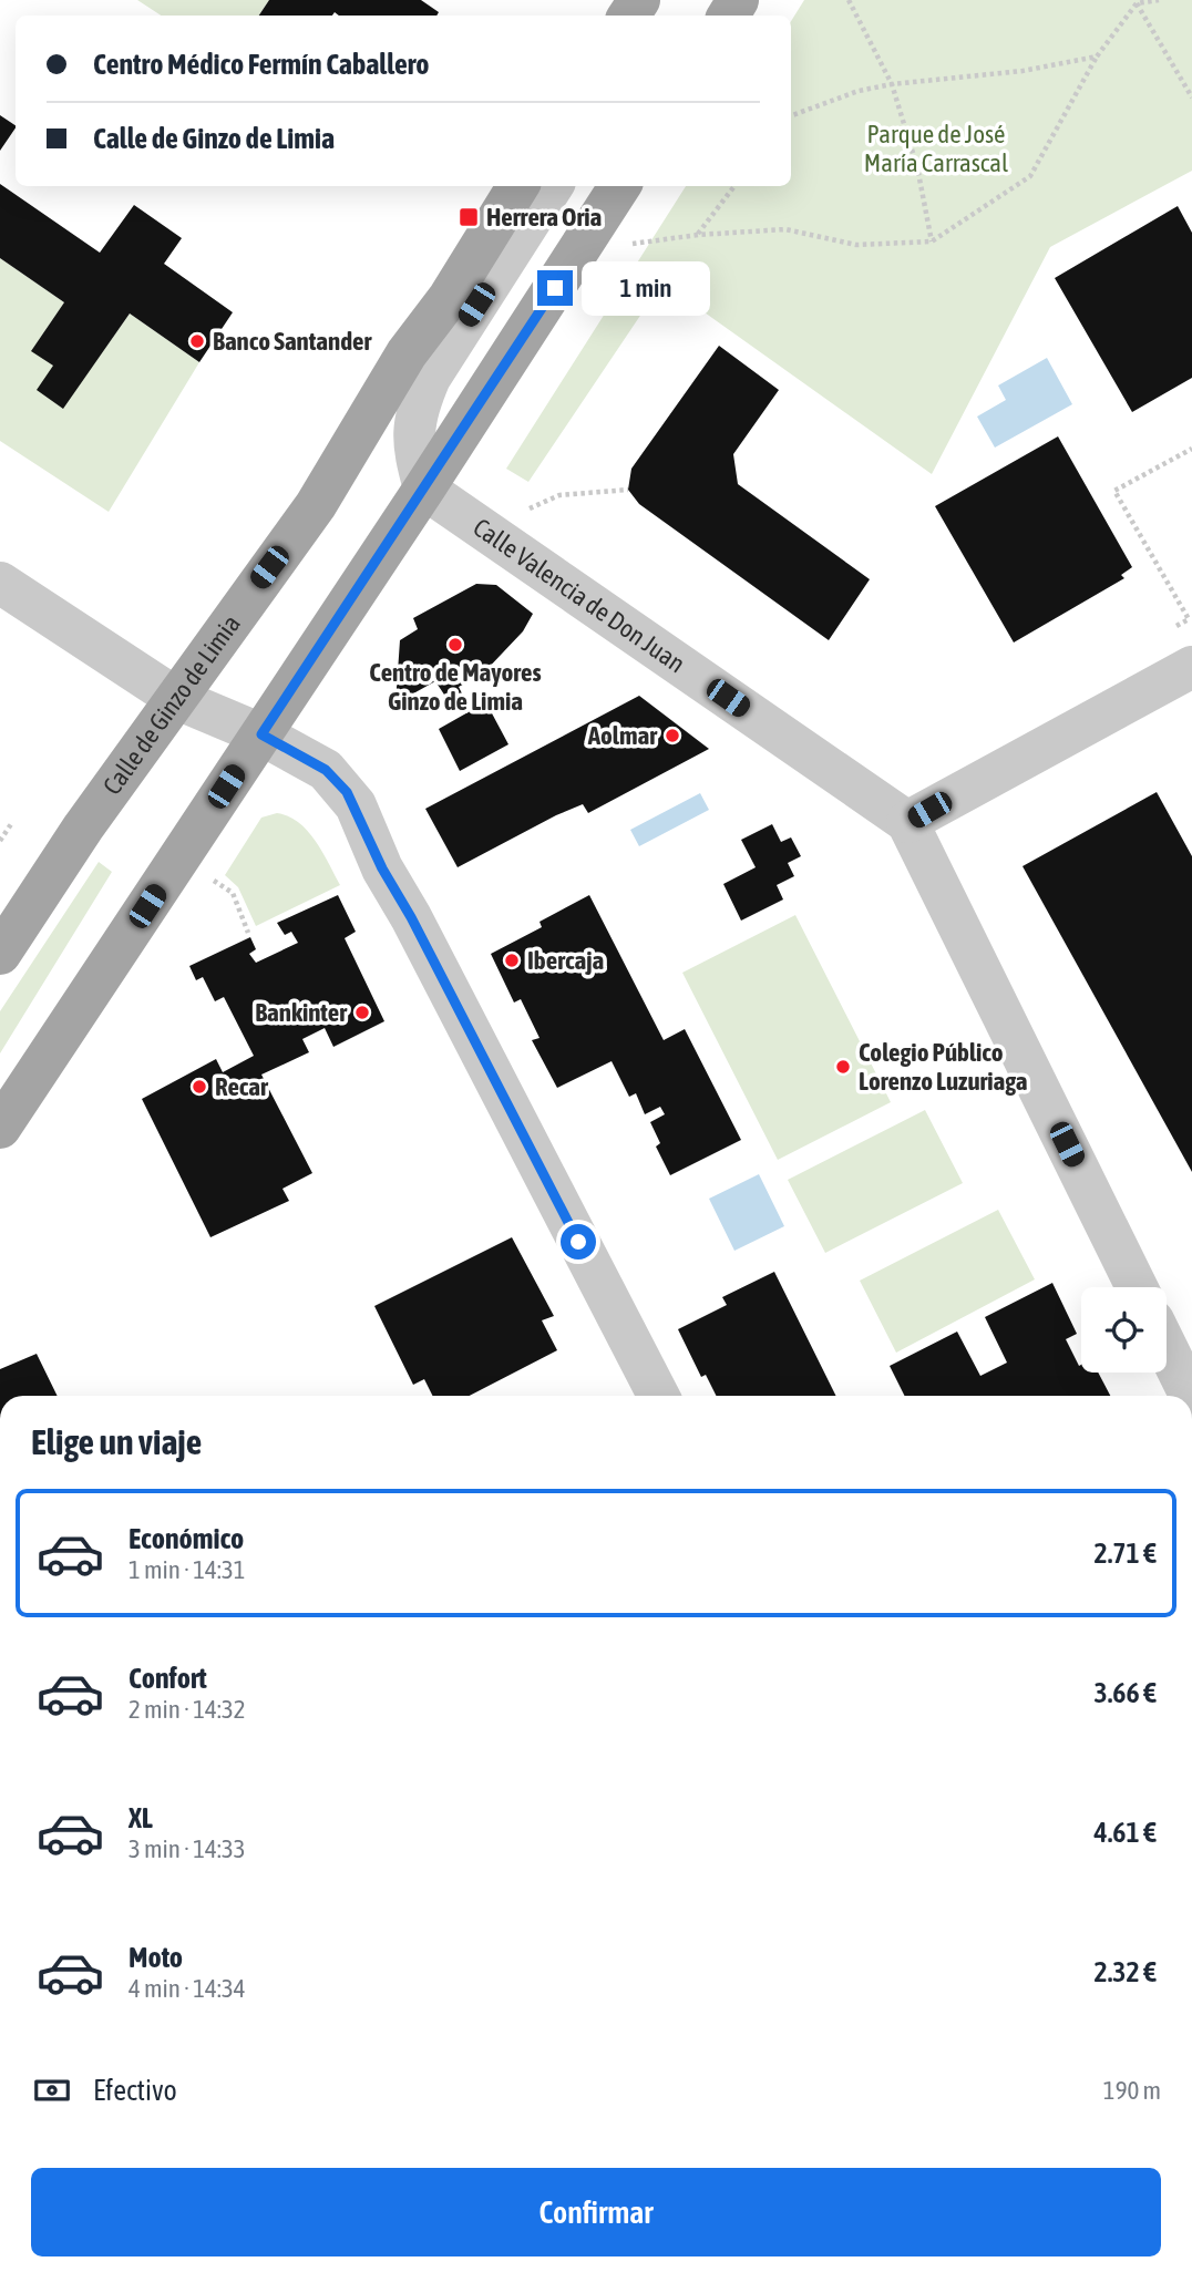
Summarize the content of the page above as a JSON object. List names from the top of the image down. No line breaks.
{"streets":{"main road":["Calle de Ginzo de Limia"],"street":["Calle Valencia de Don Juan"]},"parks":["Parque de José María Carrascal"],"places":{"transit":["Herrera Oria"],"other":["Banco Santander","Centro de Mayores Ginzo de Limia","Aolmar","Ibercaja","Bankinter","Colegio Público Lorenzo Luzuriaga","Recar"]},"page":{"banner":["Centro Médico Fermín Caballero","Calle de Ginzo de Limia"],"bubble":"1 min","heading":"Elige un viaje","list":[{"name":"Económico","note":"1 min · 14:31","value":"2.71 €"},{"name":"Confort","note":"2 min · 14:32","value":"3.66 €"},{"name":"XL","note":"3 min · 14:33","value":"4.61 €"},{"name":"Moto","note":"4 min · 14:34","value":"2.32 €"}],"pay":["Efectivo","190 m"],"buttons":"Confirmar"}}
